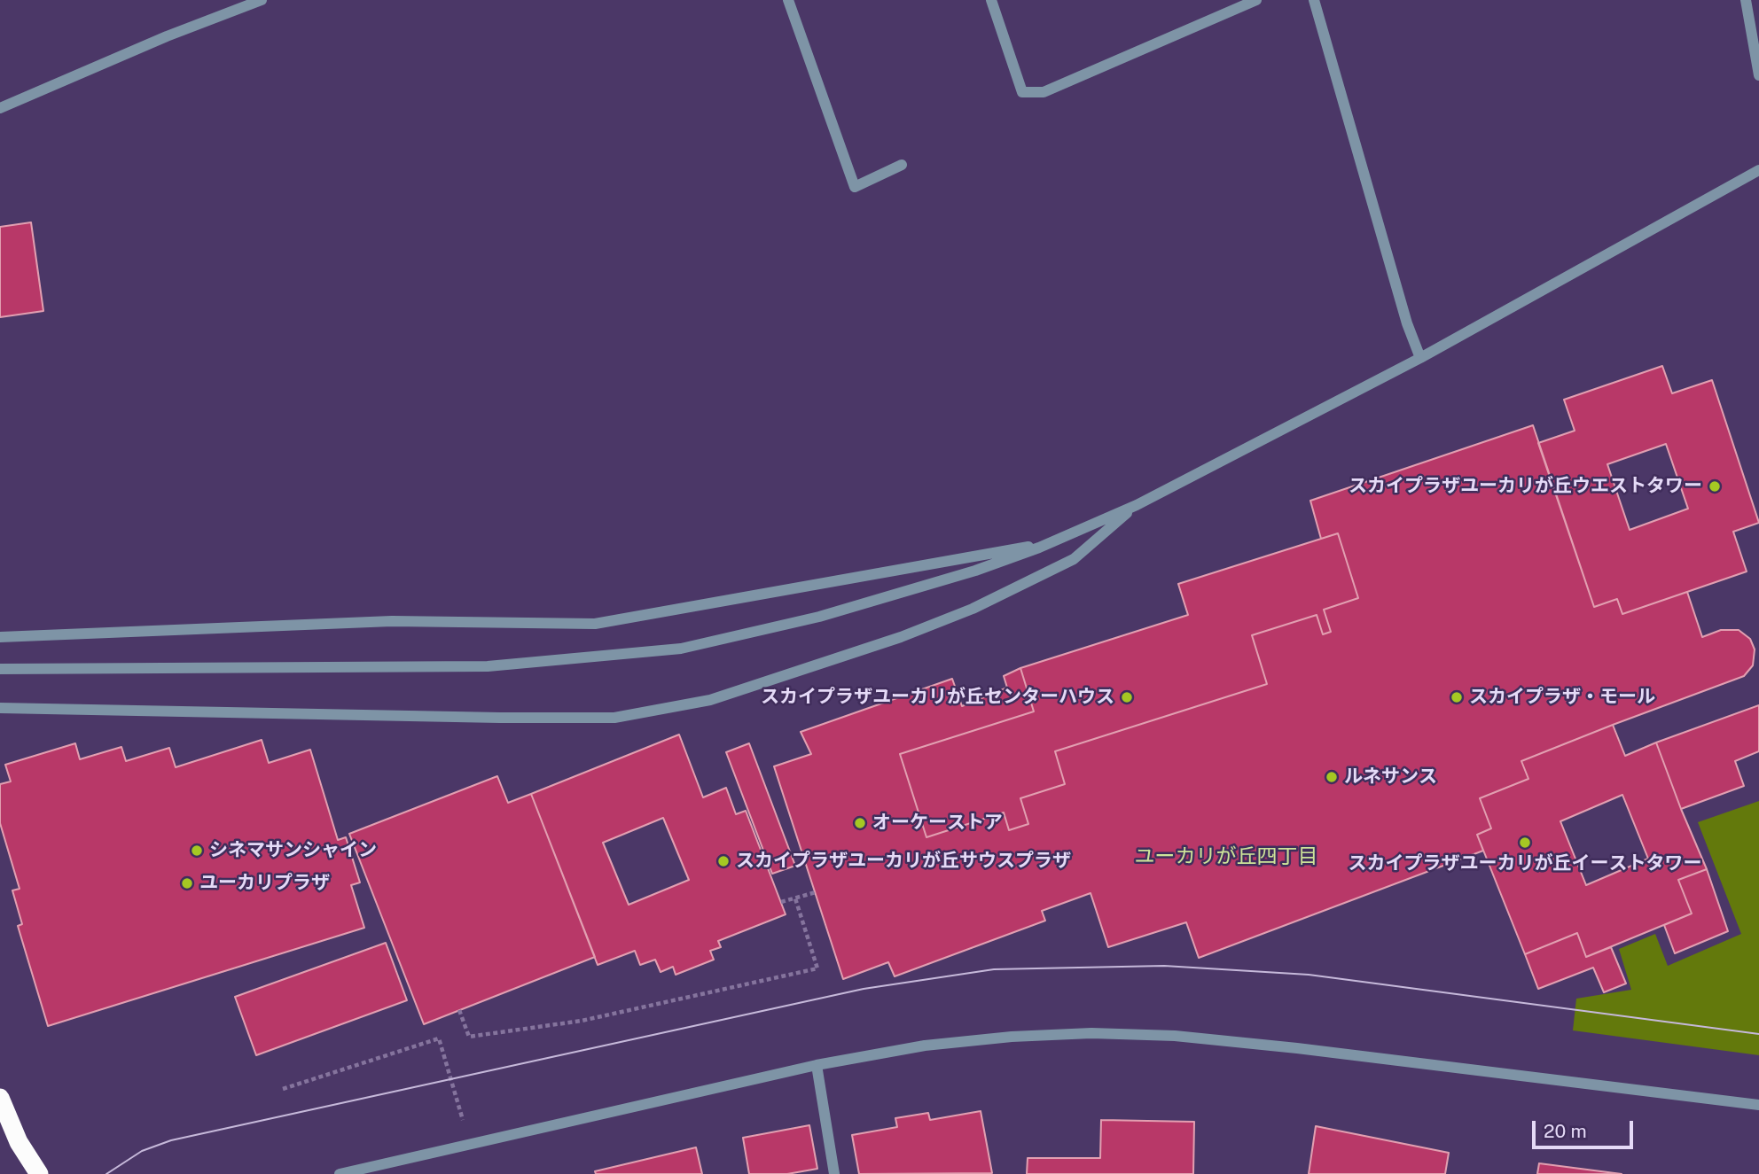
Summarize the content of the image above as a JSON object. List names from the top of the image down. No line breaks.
{"districts":["ユーカリが丘四丁目"],"places":["スカイプラザユーカリが丘ウエストタワー","スカイプラザユーカリが丘センターハウス","スカイプラザ・モール","ルネサンス","オーケーストア","スカイプラザユーカリが丘イーストタワー","シネマサンシャイン","スカイプラザユーカリが丘サウスプラザ","ユーカリプラザ"],"scale_bar":"20 m"}
